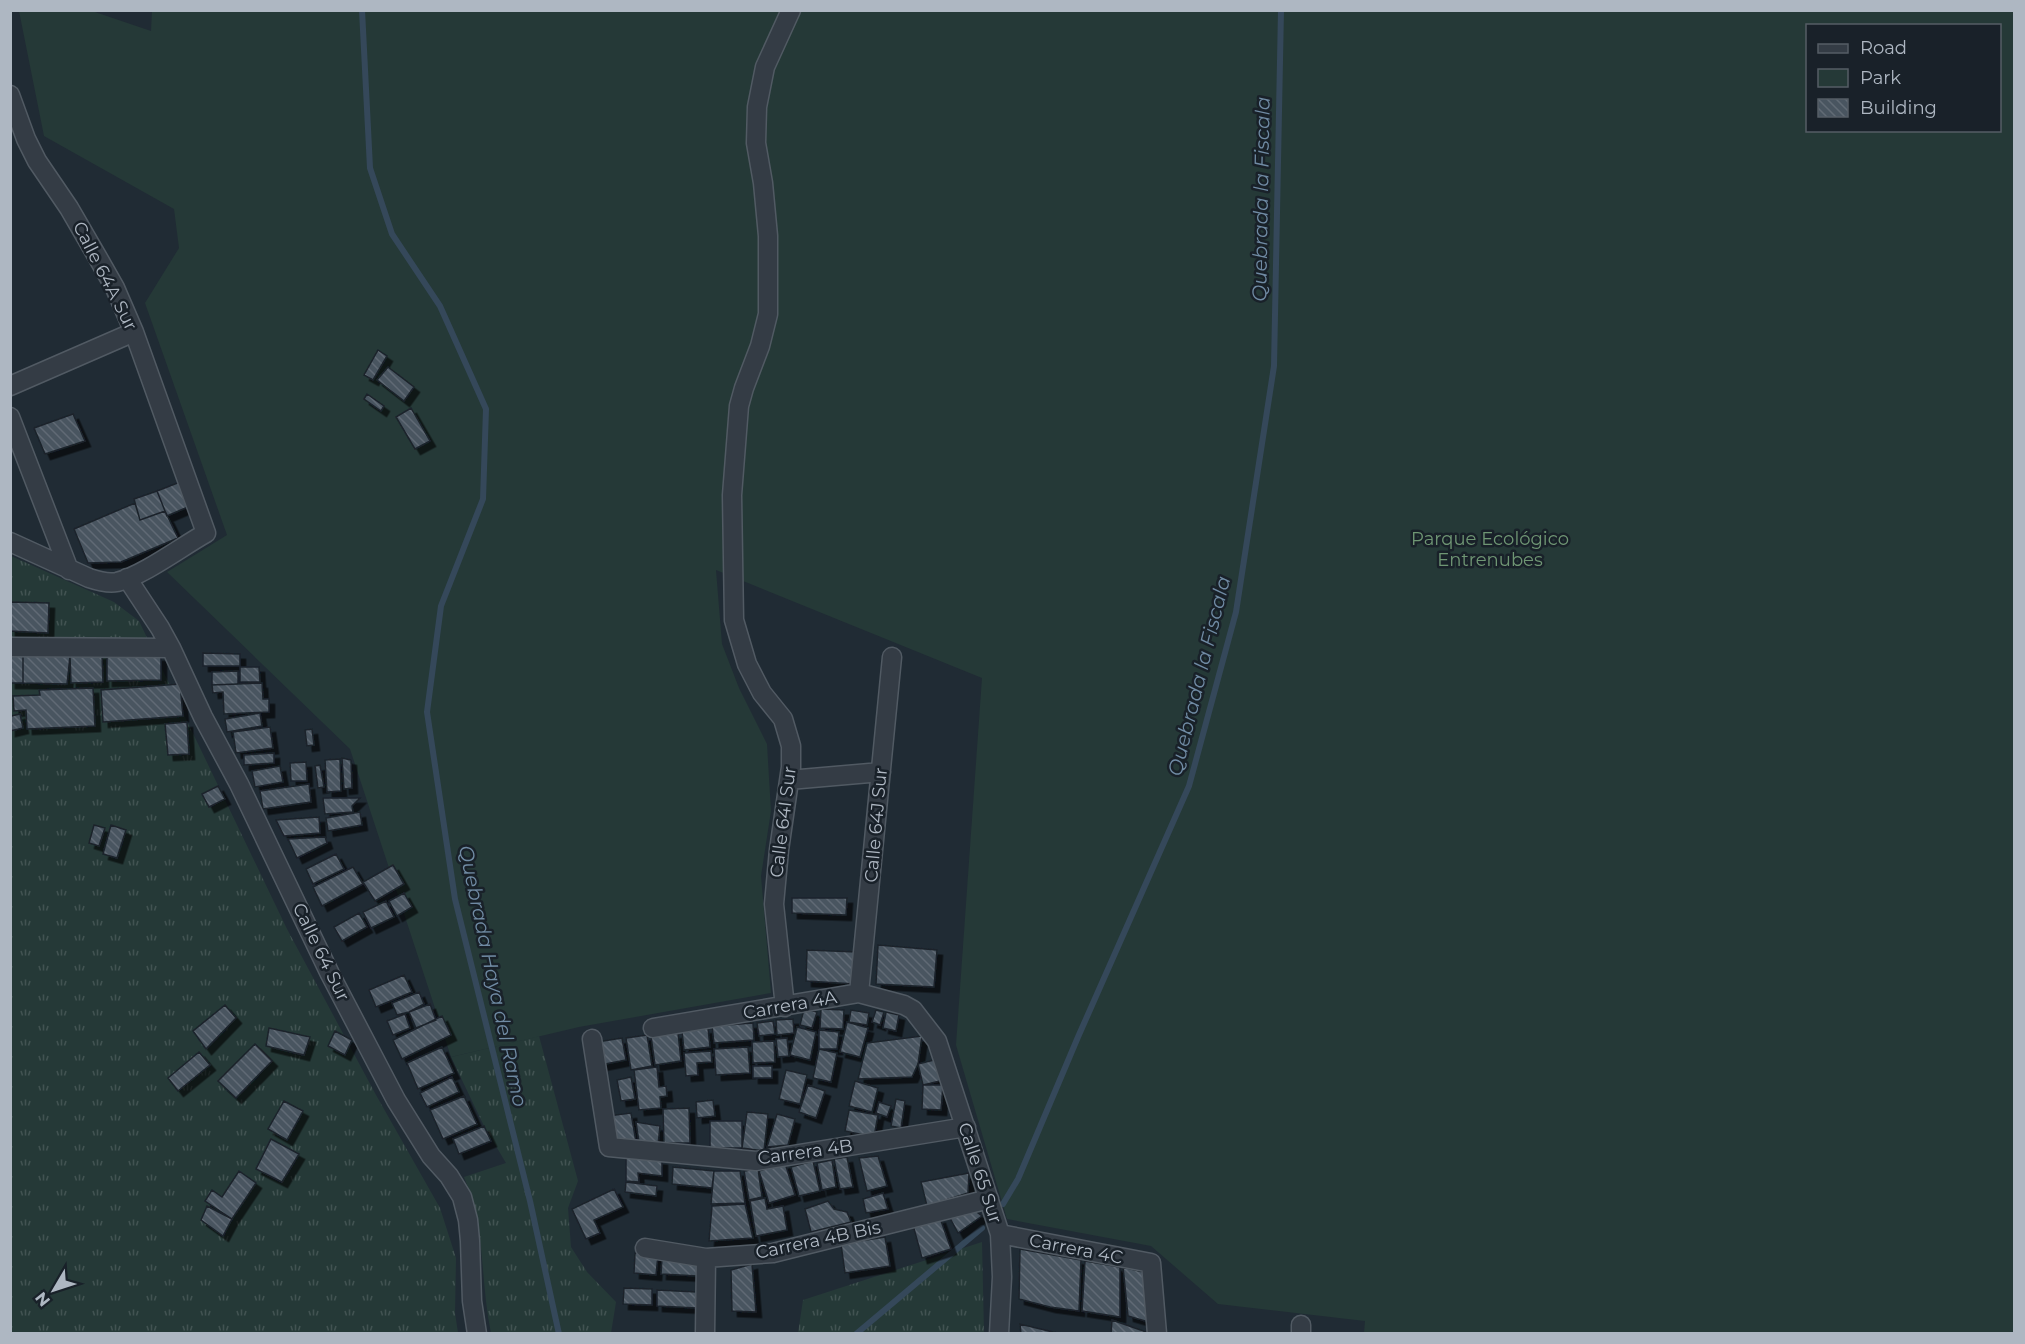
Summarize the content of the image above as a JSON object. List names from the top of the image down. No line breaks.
{"streets":{"street":["Calle 64A Sur","Calle 64I Sur","Calle 64J Sur","Calle 64 Sur","Carrera 4A","Carrera 4B","Calle 65 Sur","Carrera 4B Bis","Carrera 4C"]},"crossings":[["Calle 64A Sur","Calle 64 Sur"],["Calle 64I Sur","Carrera 4A"],["Calle 64J Sur","Carrera 4A"],["Carrera 4A","Calle 65 Sur"],["Carrera 4B","Calle 65 Sur"],["Calle 65 Sur","Carrera 4B Bis"],["Calle 65 Sur","Carrera 4C"]],"water":["Quebrada la Fiscala","Quebrada Haya del Ramo"],"parks":["Parque Ecológico Entrenubes"],"legend":["Road","Park","Building"],"north":"bottom left"}
